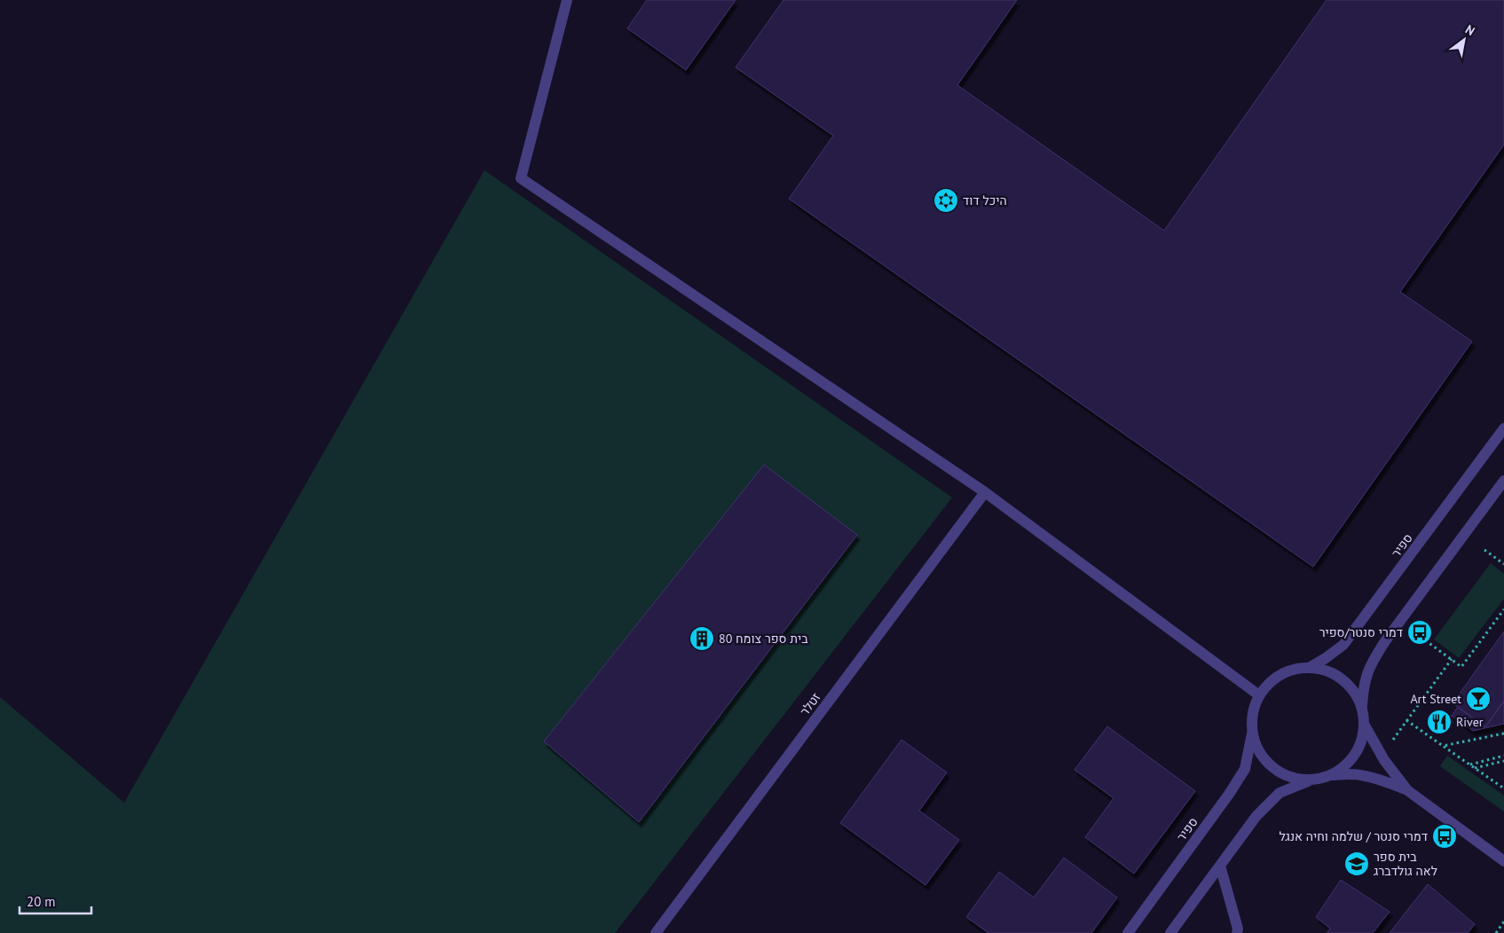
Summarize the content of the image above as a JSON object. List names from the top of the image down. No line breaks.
{"streets":{"street":["ספיר","זטלר"]},"places":{"synagogue":["היכל דוד"],"bus stop":["דמרי סנטר/ספיר","דמרי סנטר / שלמה וחיה אנגל"],"building":["בית ספר צומח 80"],"bar":["Art Street"],"restaurant":["River"],"school or university":["בית ספר לאה גולדברג"]},"scale_bar":"20 m","north":"top right"}
